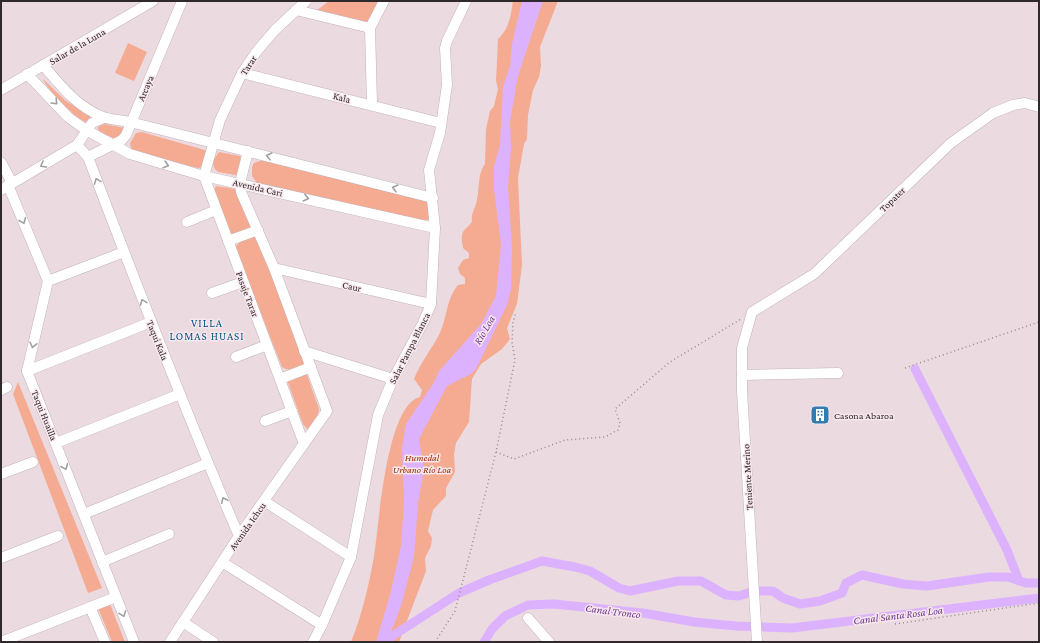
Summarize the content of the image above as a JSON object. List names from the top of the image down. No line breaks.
{"streets":{"street":["Salar de la Luna","Tarar","Arcaya","Kala","Avenida Cari","Topater","Caur","Pasaje Tarar","Taqui Kala","Salar Pampa Blanca","Taqui Huailla","Teniente Merino","Avenida Ichcu"]},"crossings":[["Salar de la Luna","Avenida Cari"],["Tarar","Kala"],["Arcaya","Avenida Cari"],["Arcaya","Taqui Kala"],["Kala","Salar Pampa Blanca"],["Avenida Cari","Pasaje Tarar"],["Avenida Cari","Salar Pampa Blanca"],["Topater","Teniente Merino"],["Caur","Salar Pampa Blanca"],["Pasaje Tarar","Avenida Ichcu"],["Taqui Kala","Avenida Ichcu"]],"districts":["VILLA LOMAS HUASI"],"water":["Río Loa","Canal Tronco","Canal Santa Rosa Loa"],"parks":["Humedal Urbano Río Loa"],"places":{"building":["Casona Abaroa"]}}
